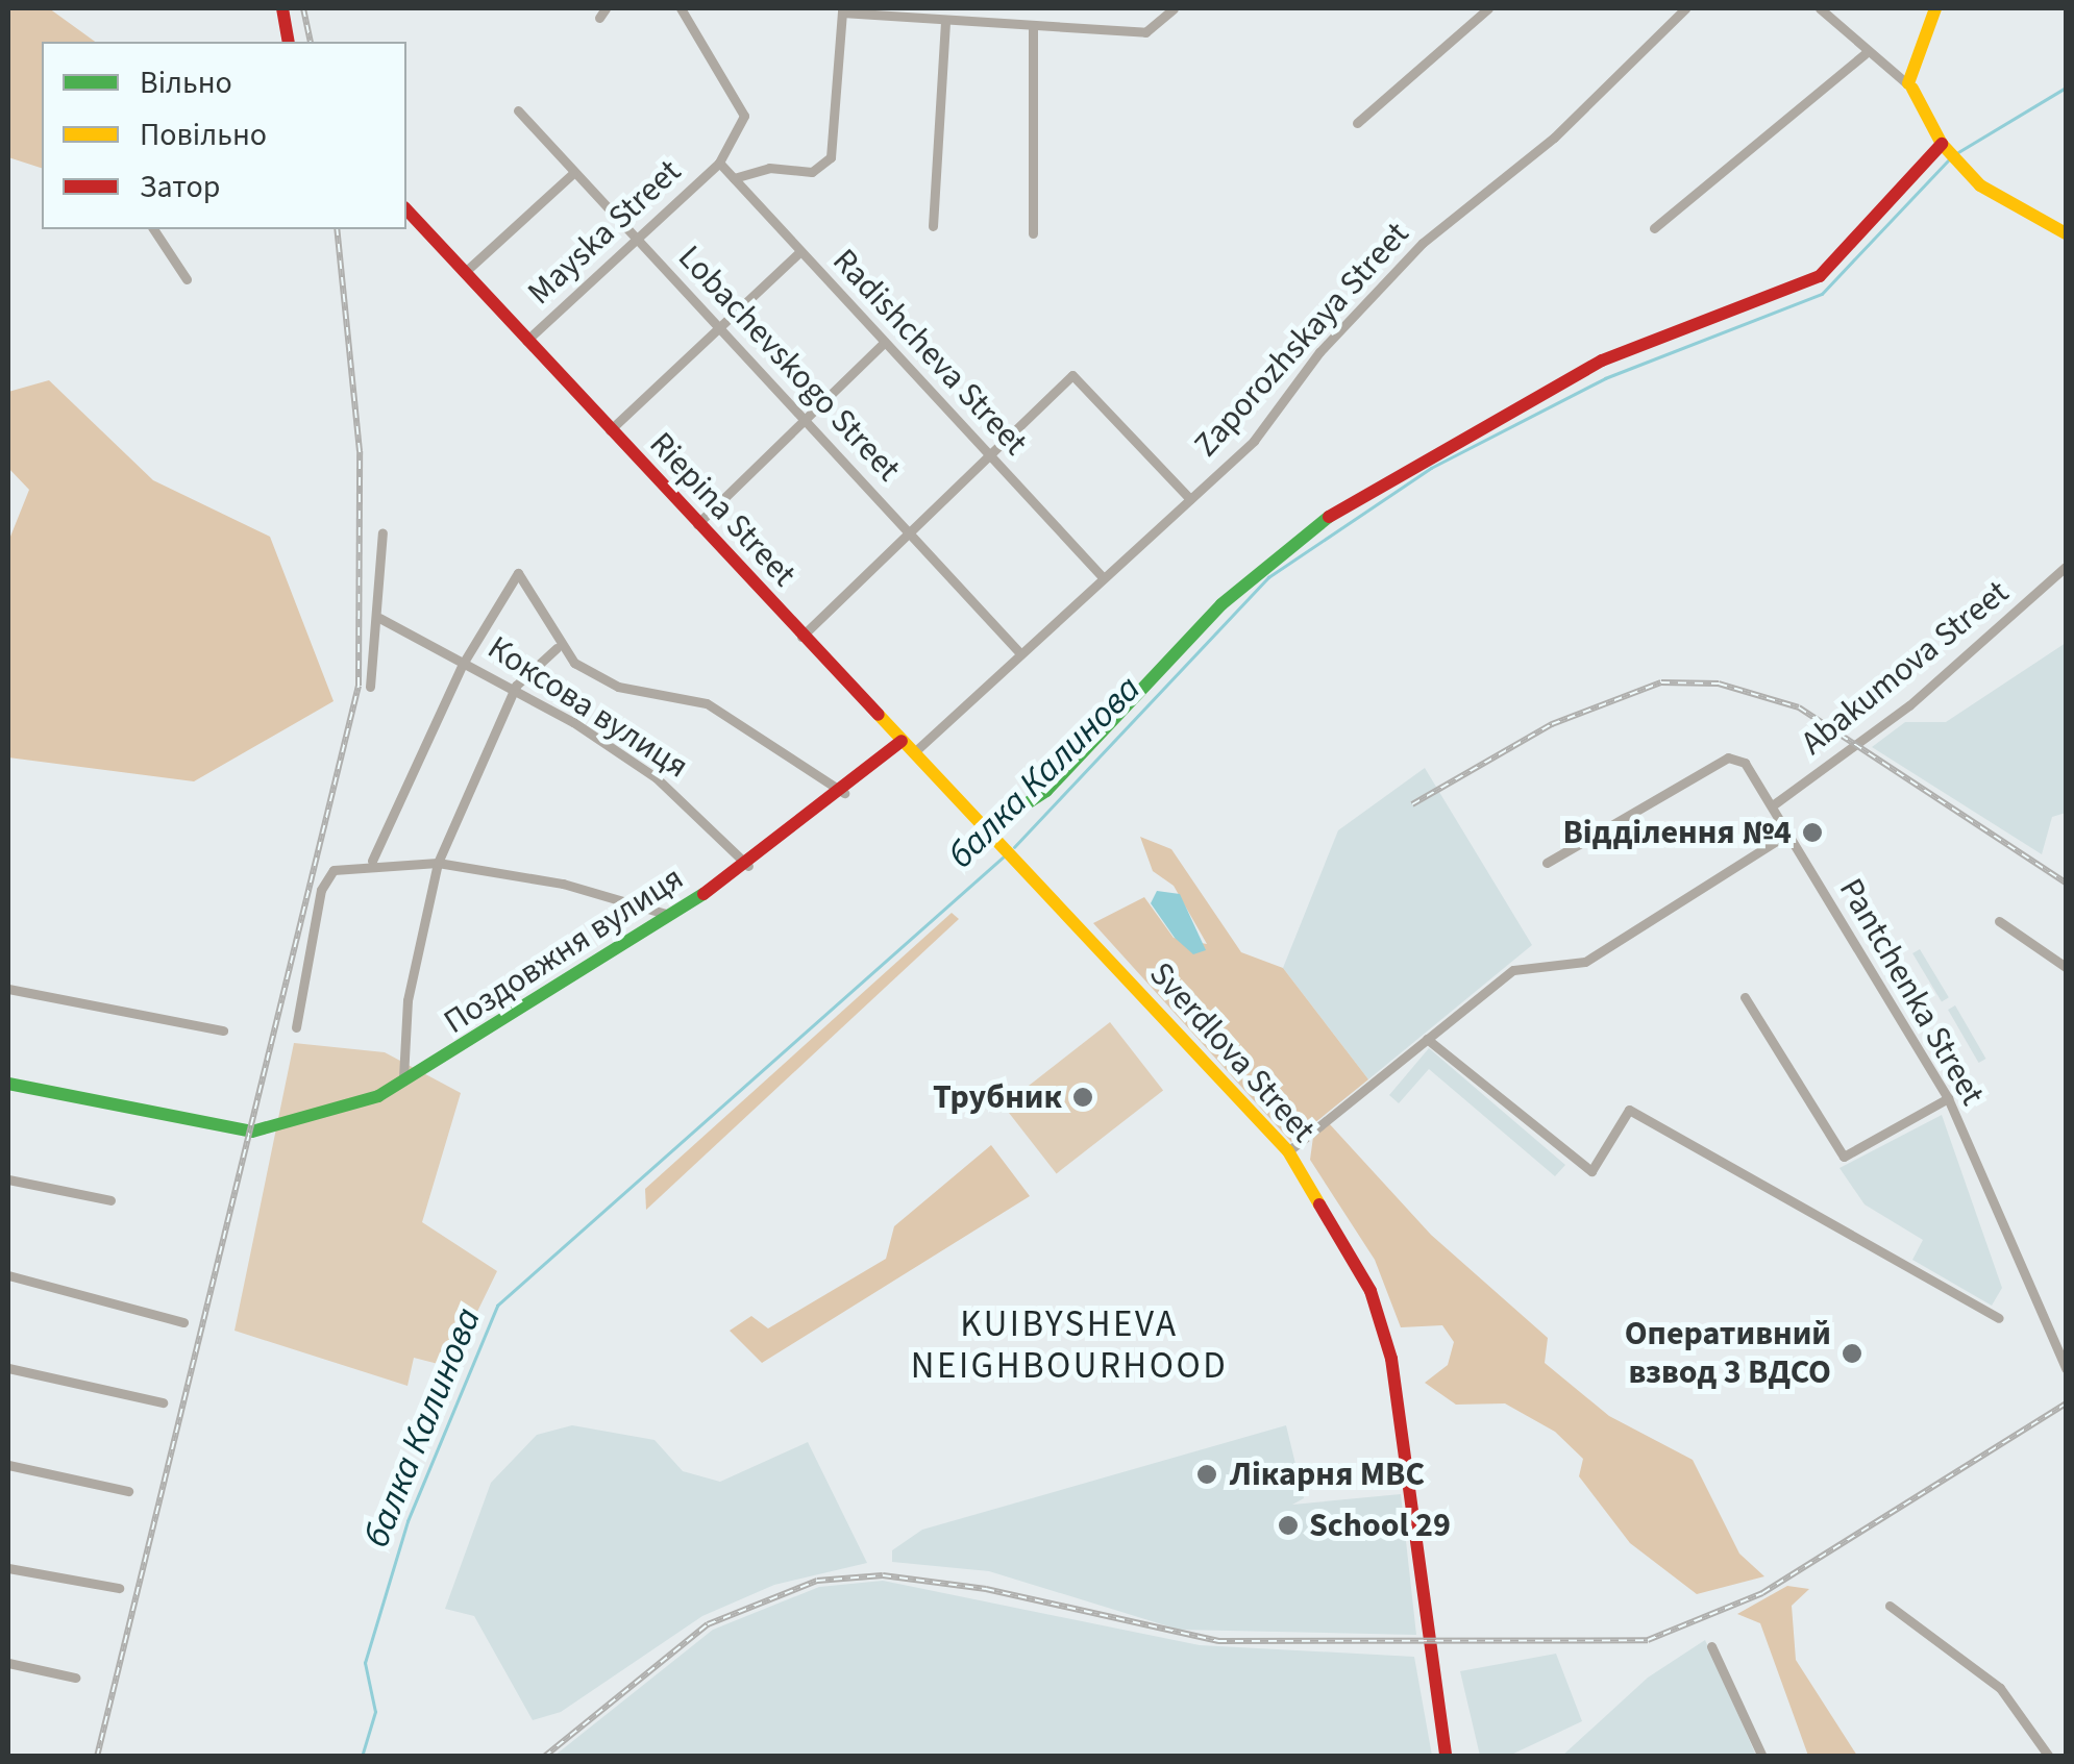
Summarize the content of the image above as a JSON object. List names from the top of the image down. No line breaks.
{"streets":{"street":["Mayska Street","Zaporozhskaya Street","Radishcheva Street","Lobachevskogo Street","Riepina Street","Abakumova Street","Коксова вулиця","Поздовжня вулиця","Pantchenka Street","Sverdlova Street"]},"crossings":[["Mayska Street","Radishcheva Street"],["Mayska Street","Lobachevskogo Street"],["Mayska Street","Riepina Street"],["Zaporozhskaya Street","Radishcheva Street"],["Zaporozhskaya Street","Lobachevskogo Street"],["Zaporozhskaya Street","Riepina Street"],["Riepina Street","Поздовжня вулиця"],["Riepina Street","Sverdlova Street"],["Abakumova Street","Pantchenka Street"],["Коксова вулиця","Поздовжня вулиця"]],"districts":["KUIBYSHEVA NEIGHBOURHOOD"],"water":["балка Калинова"],"places":["Відділення №4","Трубник","Оперативний взвод 3 ВДСО","Лікарня МВС","School 29"],"legend":["Вільно","Повільно","Затор"]}
